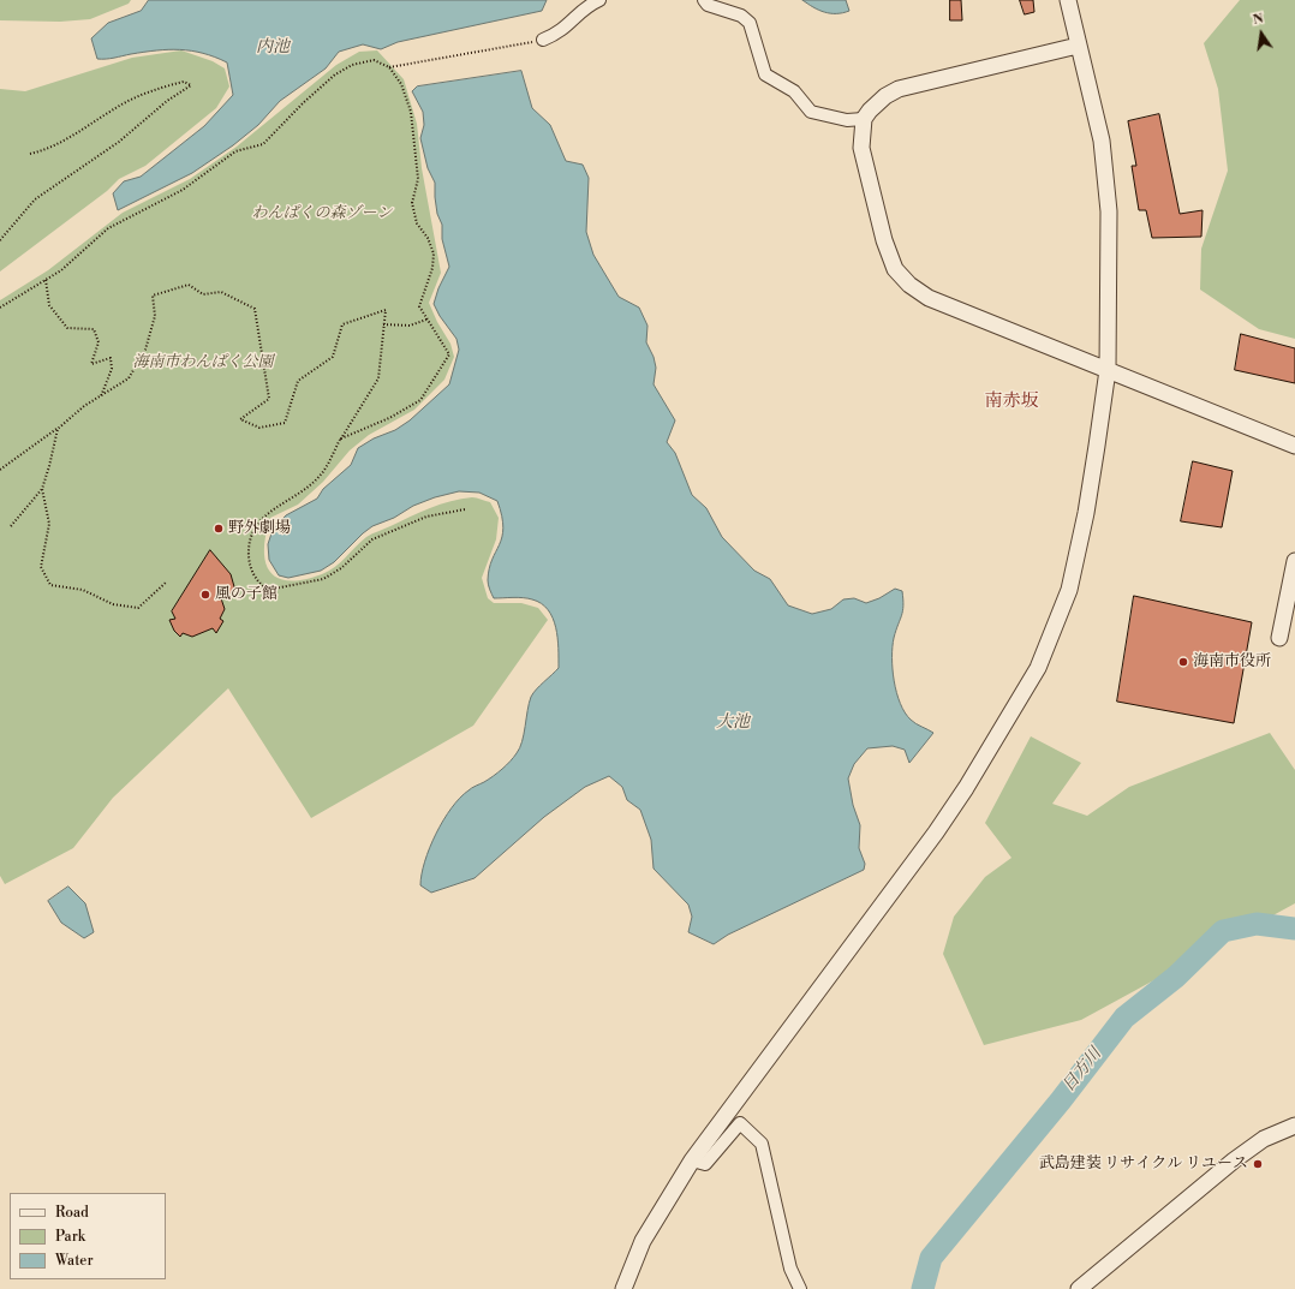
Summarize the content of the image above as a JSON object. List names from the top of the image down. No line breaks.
{"districts":["南赤坂"],"water":["内池","大池","日方川"],"parks":["わんぱくの森ゾーン","海南市わんぱく公園"],"places":["野外劇場","風の子館","海南市役所","武島建装 リサイクル リユース"],"legend":["Road","Park","Water"],"north":"top"}
